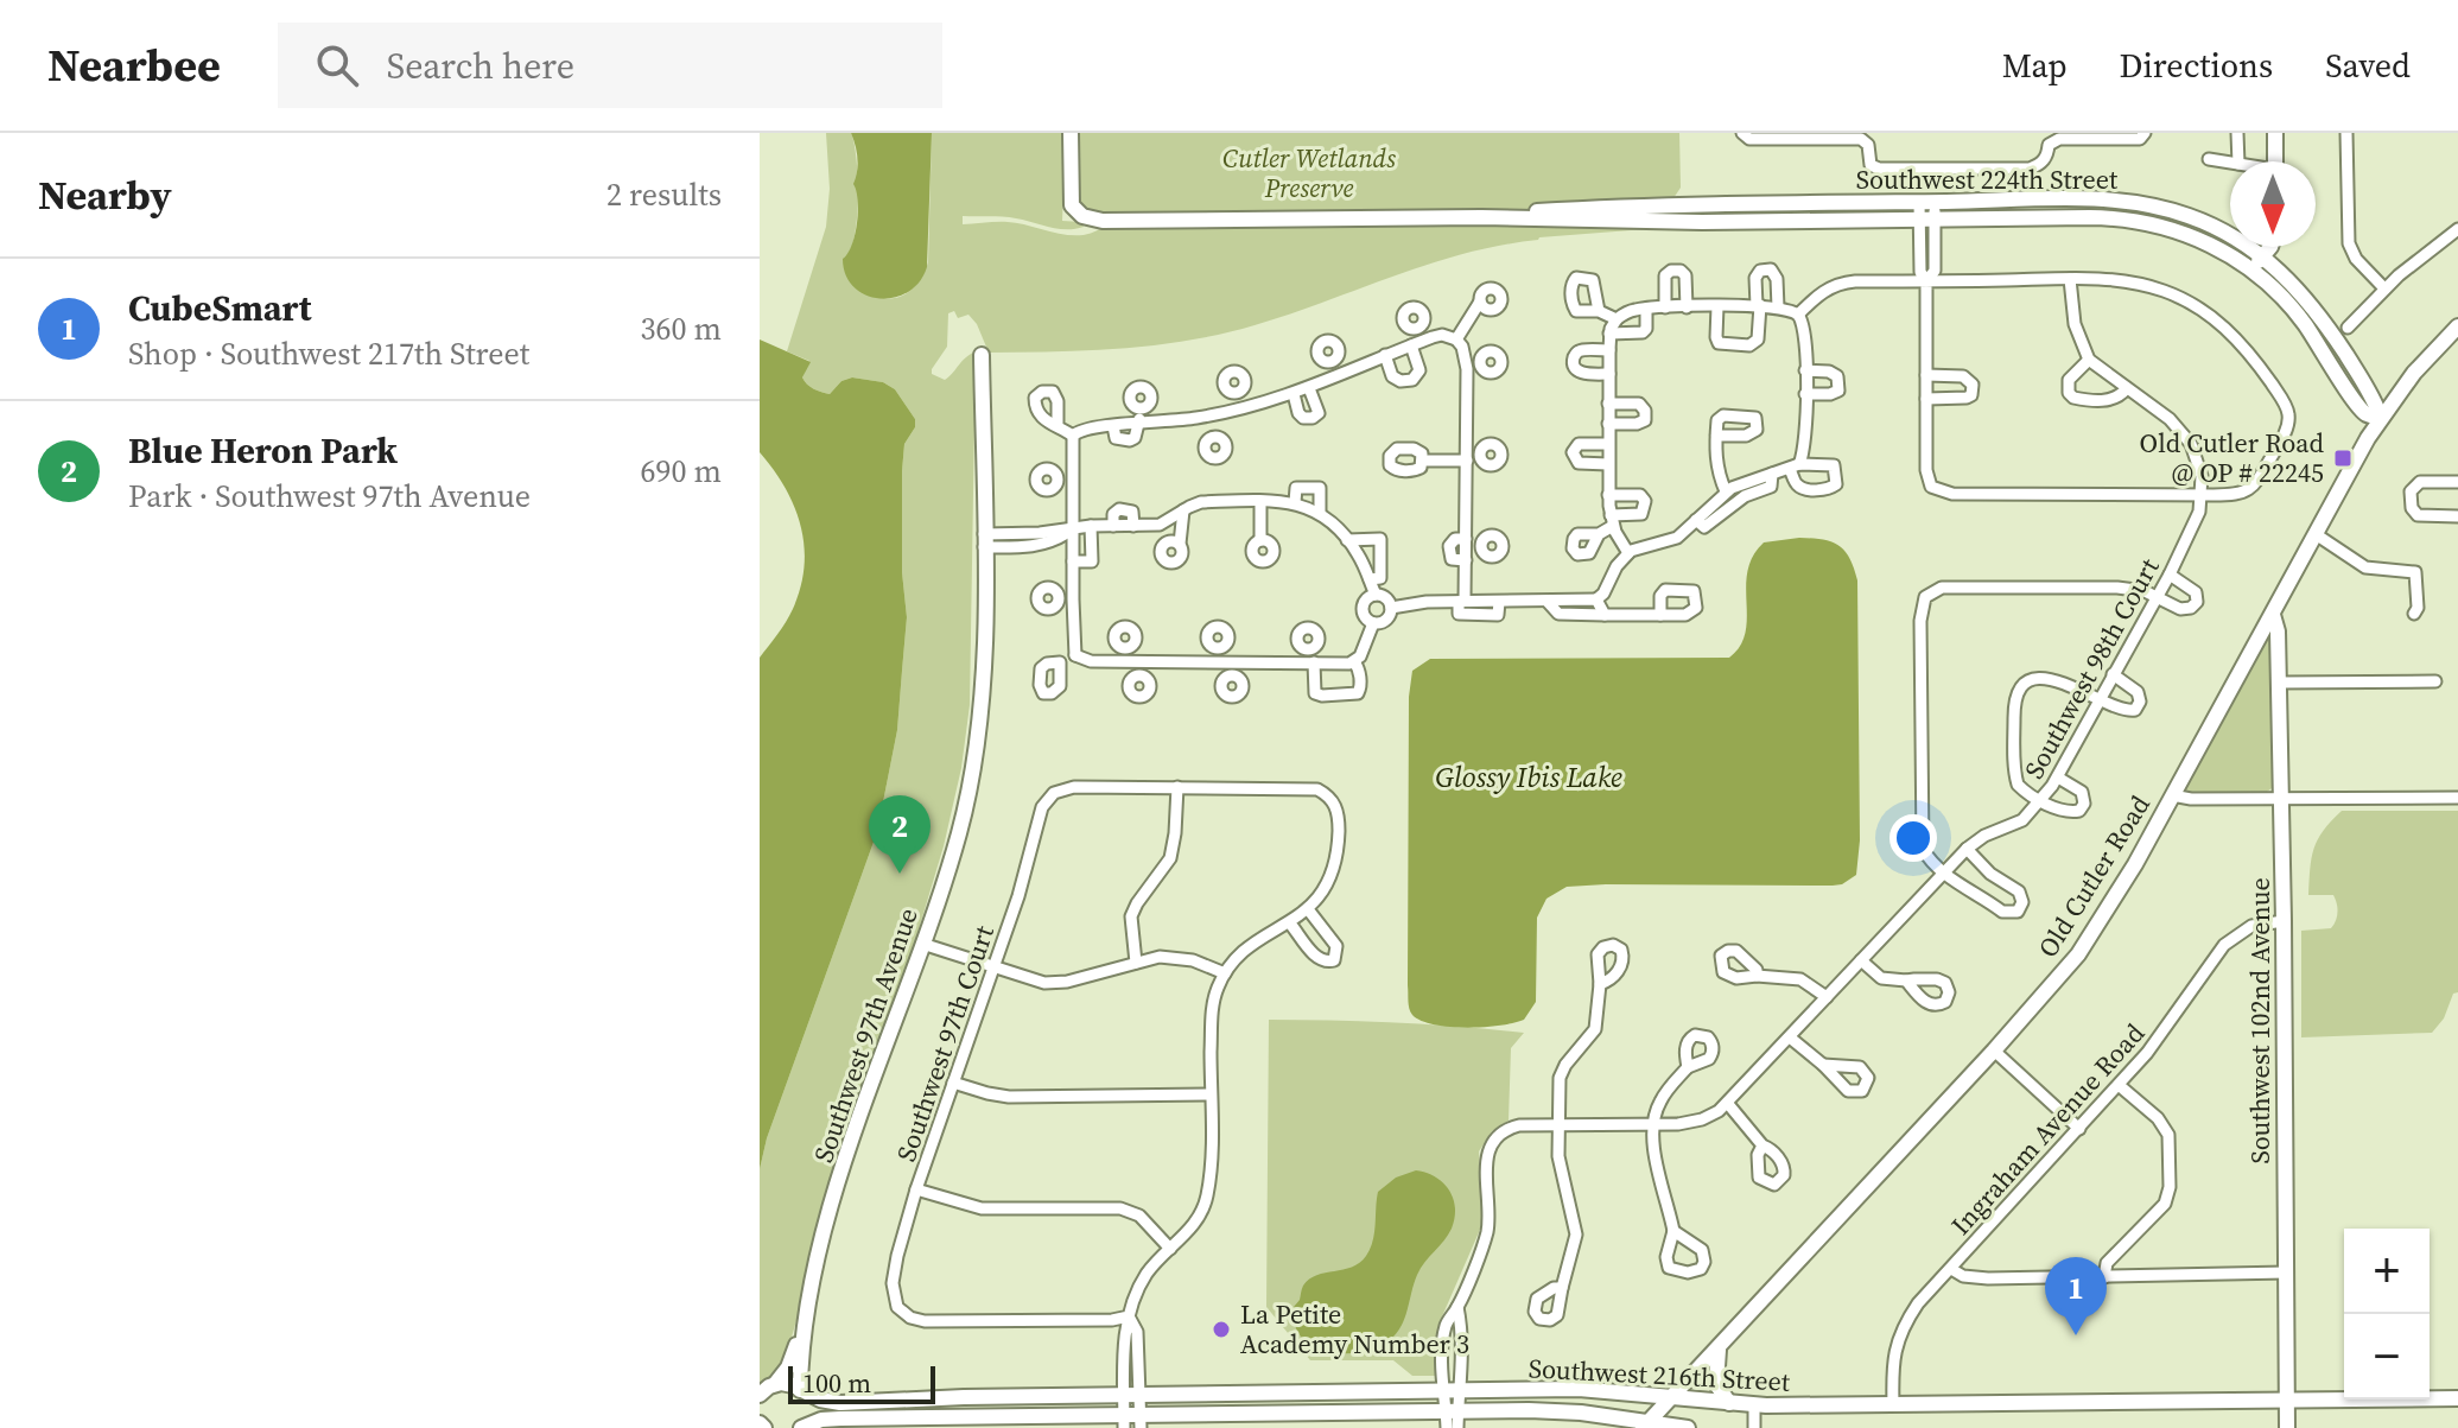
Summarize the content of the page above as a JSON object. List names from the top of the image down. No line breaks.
{"streets":{"street":["Southwest 224th Street","Southwest 98th Court","Old Cutler Road","Southwest 102nd Avenue","Southwest 97th Avenue","Southwest 97th Court","Ingraham Avenue Road","Southwest 216th Street"]},"crossings":[["Southwest 224th Street","Old Cutler Road"],["Old Cutler Road","Southwest 102nd Avenue"],["Old Cutler Road","Southwest 216th Street"],["Southwest 102nd Avenue","Ingraham Avenue Road"],["Southwest 102nd Avenue","Southwest 216th Street"],["Southwest 97th Avenue","Southwest 216th Street"],["Ingraham Avenue Road","Southwest 216th Street"]],"water":["Glossy Ibis Lake"],"parks":["Cutler Wetlands Preserve"],"places":{"transit":["Old Cutler Road @ OP # 22245"],"other":["La Petite Academy Number 3"]},"scale_bar":"100 m","north":"bottom","page":{"header":"Nearbee","search":"Search here","nav":["Map","Directions","Saved"],"heading":["Nearby","2 results"],"list":[{"mark":"1","name":"CubeSmart","note":"Shop · Southwest 217th Street","value":"360 m"},{"mark":"2","name":"Blue Heron Park","note":"Park · Southwest 97th Avenue","value":"690 m"}],"pins":["2","1"],"map_buttons":["+","−"],"scale":"100 m"}}
